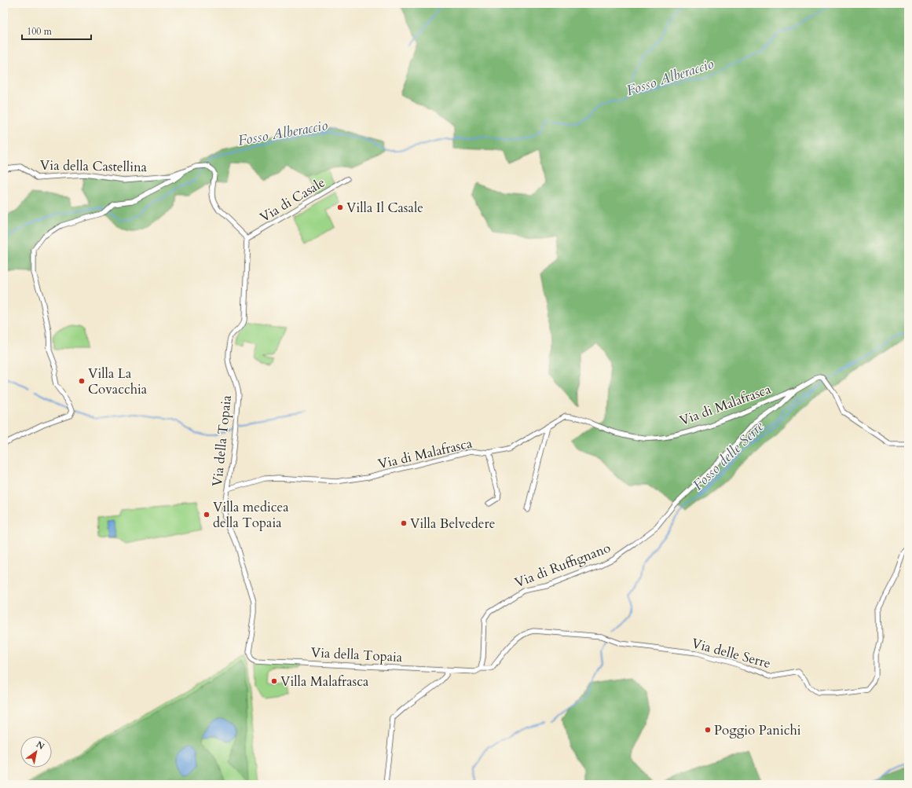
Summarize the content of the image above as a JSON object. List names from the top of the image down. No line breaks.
{"streets":{"street":["Via della Castellina","Via di Casale","Via di Malafrasca","Via della Topaia","Via di Ruffignano","Via delle Serre"]},"crossings":[["Via della Castellina","Via di Casale"],["Via della Castellina","Via della Topaia"],["Via di Casale","Via della Topaia"],["Via di Malafrasca","Via della Topaia"],["Via di Malafrasca","Via di Ruffignano"],["Via di Ruffignano","Via delle Serre"]],"water":["Fosso Alberaccio","Fosso delle Serre"],"places":["Villa Il Casale","Villa La Covacchia","Villa medicea della Topaia","Villa Belvedere","Villa Malafrasca","Poggio Panichi"],"scale_bar":"100 m","north":"top right"}
